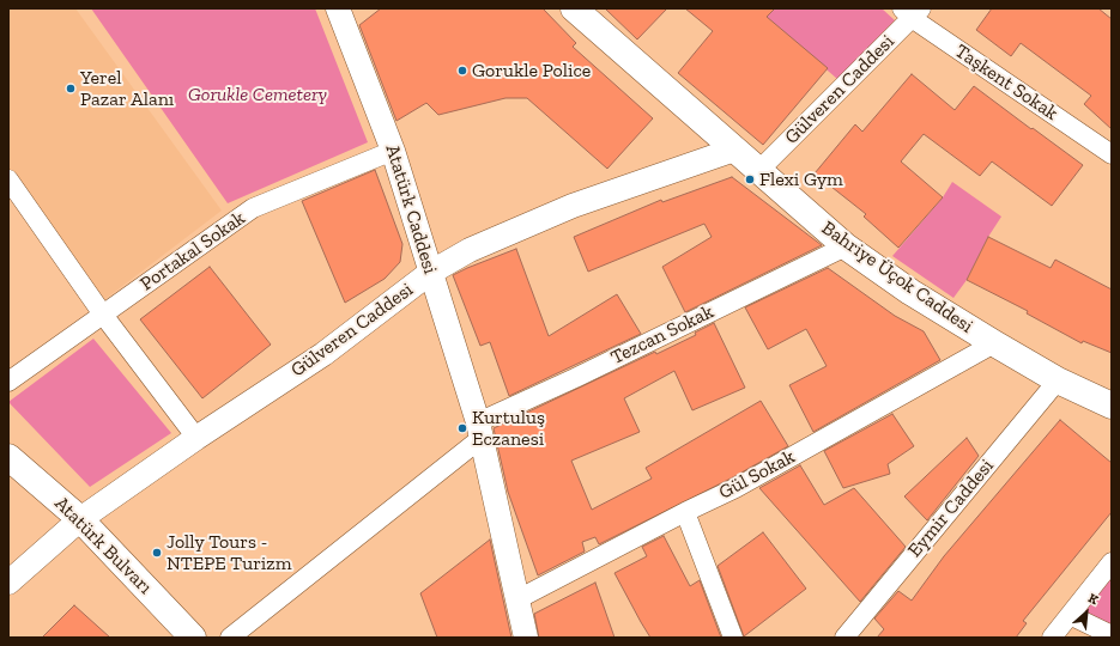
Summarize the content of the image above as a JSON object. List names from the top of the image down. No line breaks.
{"streets":{"main road":["Bahriye Üçok Caddesi","Atatürk Bulvarı"],"street":["Taşkent Sokak","Gülveren Caddesi","Atatürk Caddesi","Portakal Sokak","Tezcan Sokak","Gül Sokak","Eymir Caddesi"]},"crossings":[["Taşkent Sokak","Gülveren Caddesi"],["Gülveren Caddesi","Atatürk Caddesi"],["Gülveren Caddesi","Bahriye Üçok Caddesi"],["Gülveren Caddesi","Atatürk Bulvarı"],["Atatürk Caddesi","Portakal Sokak"],["Atatürk Caddesi","Tezcan Sokak"],["Atatürk Caddesi","Gül Sokak"],["Bahriye Üçok Caddesi","Tezcan Sokak"],["Bahriye Üçok Caddesi","Gül Sokak"],["Bahriye Üçok Caddesi","Eymir Caddesi"]],"parks":["Gorukle Cemetery"],"places":["Gorukle Police","Yerel Pazar Alanı","Flexi Gym","Kurtuluş Eczanesi","Jolly Tours - NTEPE Turizm"],"north":"top right"}
